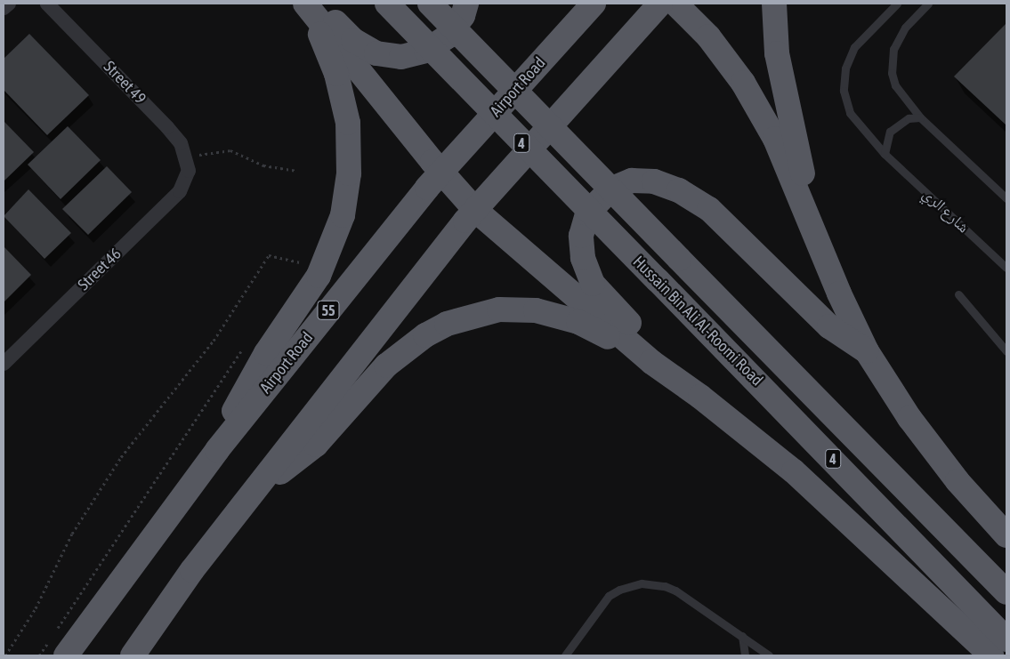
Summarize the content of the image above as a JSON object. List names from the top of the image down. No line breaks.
{"streets":{"highway":["Airport Road","4","55","Hussain Bin Ali Al-Roomi Road"],"street":["Street 49","Street 46"],"lane":["شارع الري"]},"crossings":[["Street 49","Street 46"]]}
